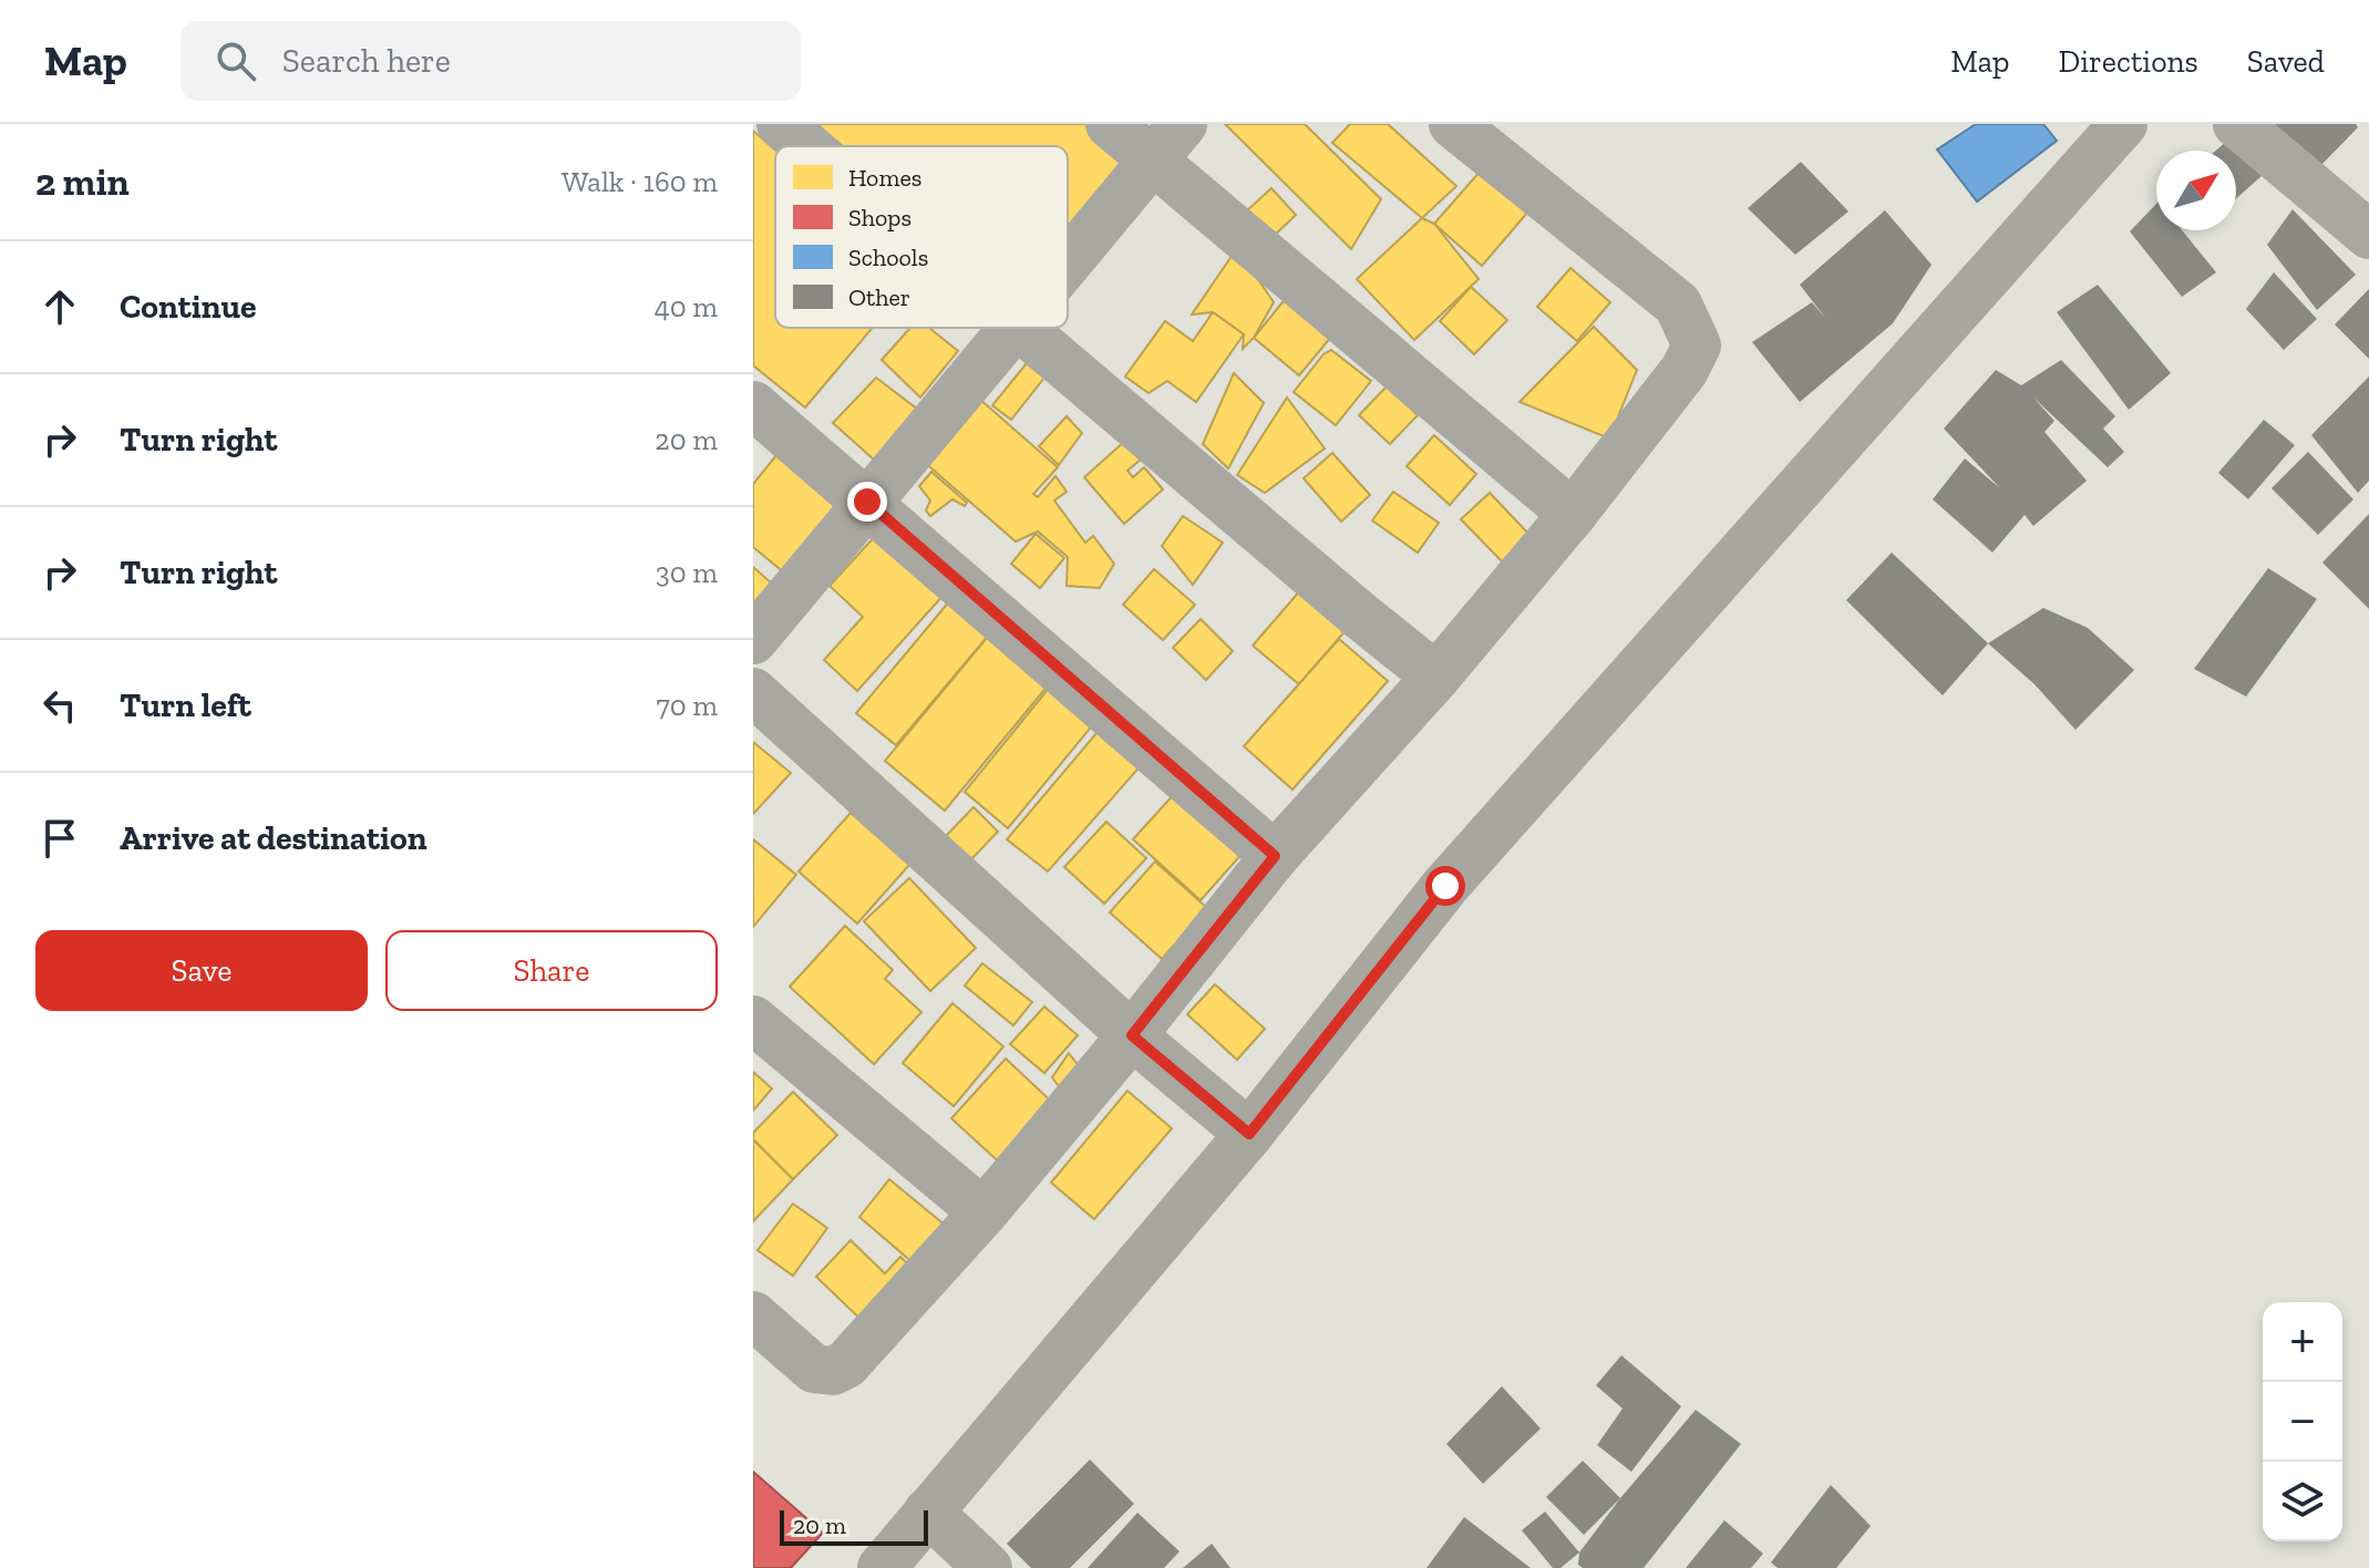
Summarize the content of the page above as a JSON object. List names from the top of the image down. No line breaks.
{"legend":["Homes","Shops","Schools","Other"],"scale_bar":"20 m","north":"top right","page":{"header":"Map","search":"Search here","nav":["Map","Directions","Saved"],"heading":["2 min","Walk · 160 m"],"list":[["Continue","40 m"],["Turn right","20 m"],["Turn right","30 m"],["Turn left","70 m"],"Arrive at destination"],"buttons":["Save","Share"],"map_buttons":["+","−"],"scale":"20 m"}}
